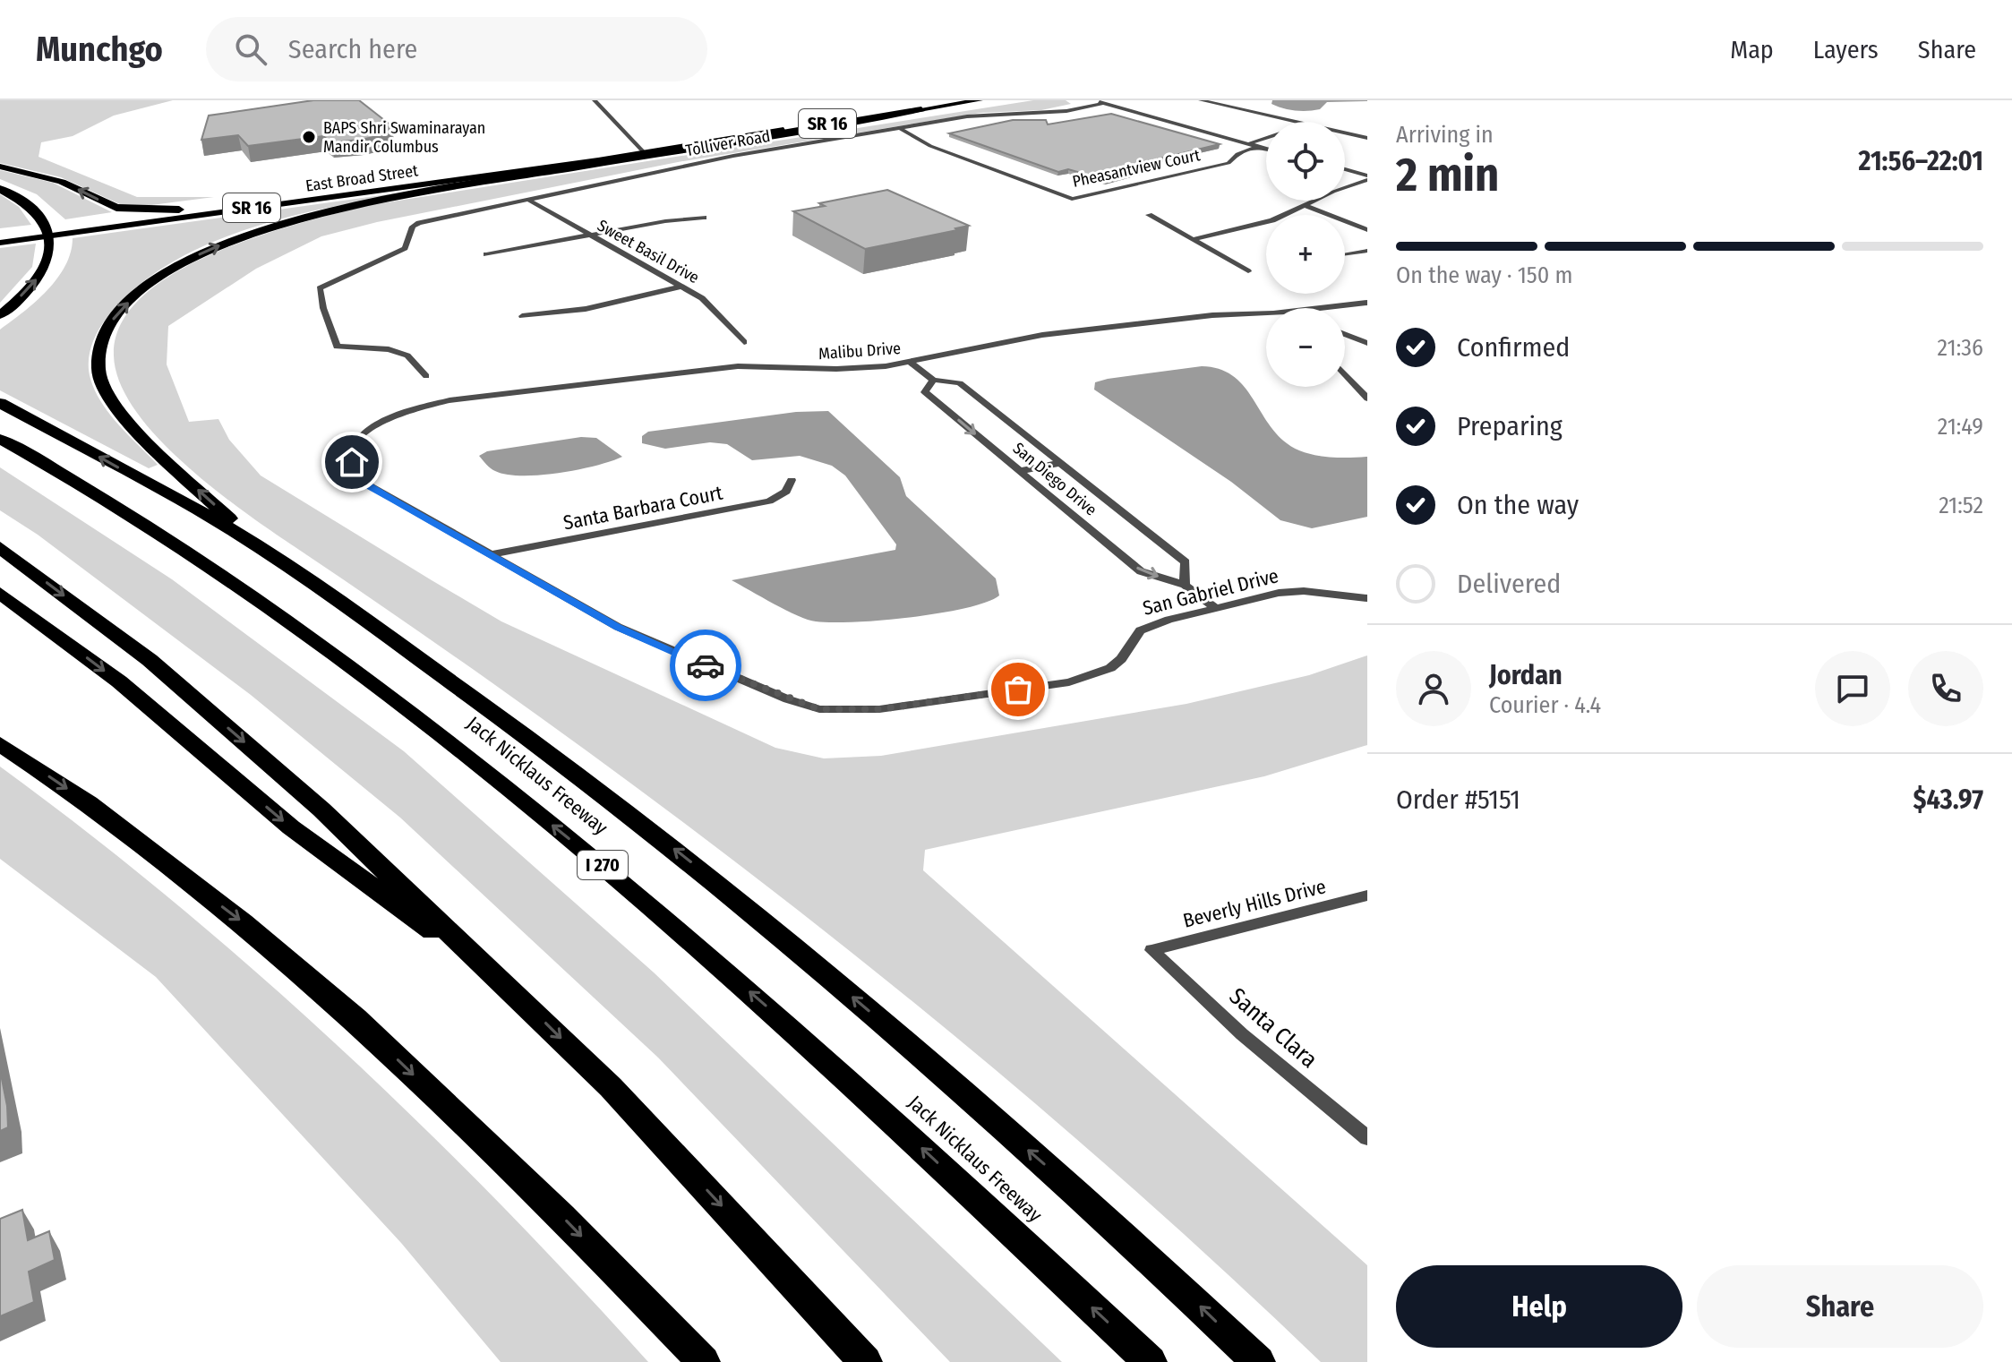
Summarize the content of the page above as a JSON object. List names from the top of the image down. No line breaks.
{"streets":{"highway":["Jack Nicklaus Freeway","I 270"],"main road":["SR 16","East Broad Street"],"street":["Tolliver Road","Pheasantview Court","Sweet Basil Drive","Malibu Drive","San Diego Drive","Santa Barbara Court","San Gabriel Drive","Beverly Hills Drive","Santa Clara"]},"crossings":[["Tolliver Road","Pheasantview Court"],["Tolliver Road","Sweet Basil Drive"],["Malibu Drive","San Diego Drive"],["Malibu Drive","San Gabriel Drive"],["San Diego Drive","San Gabriel Drive"],["Santa Barbara Court","San Gabriel Drive"],["Beverly Hills Drive","Santa Clara"]],"places":["BAPS Shri Swaminarayan Mandir Columbus"],"page":{"header":"Munchgo","search":"Search here","nav":["Map","Layers","Share"],"heading":["2 min","Arriving in","21:56–22:01"],"panel":["Jordan","Courier · 4.4","Order #5151","$43.97"],"map_buttons":["+","−"],"bar":"On the way · 150 m","list":[["Confirmed","21:36"],["Preparing","21:49"],["On the way","21:52"],"Delivered"],"buttons":["Help","Share"]}}
